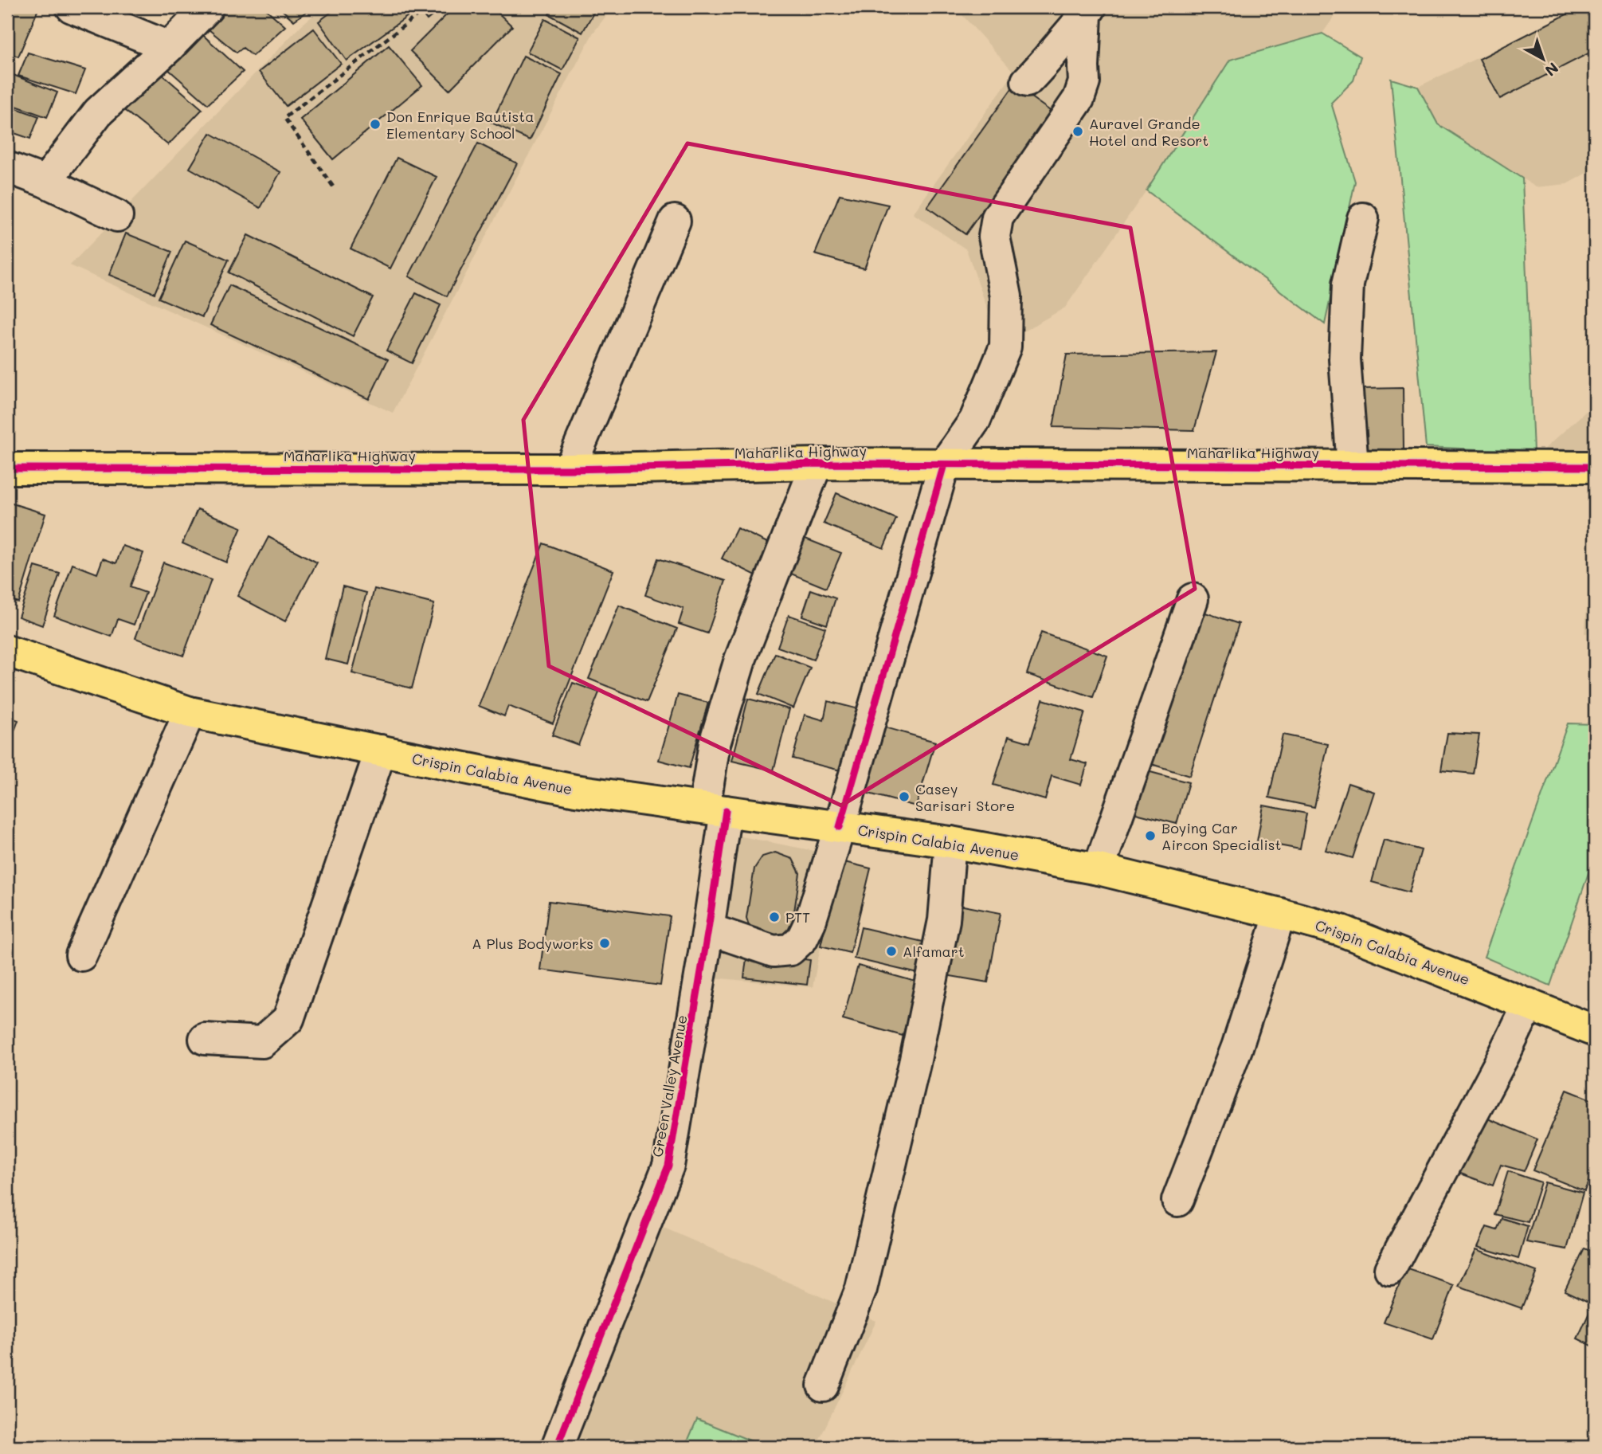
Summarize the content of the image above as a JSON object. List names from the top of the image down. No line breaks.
{"streets":{"main road":["Maharlika Highway","Crispin Calabia Avenue"],"street":["Green Valley Avenue"]},"crossings":[["Maharlika Highway","Green Valley Avenue"],["Crispin Calabia Avenue","Green Valley Avenue"]],"places":["Don Enrique Bautista Elementary School","Auravel Grande Hotel and Resort","Casey Sarisari Store","Boying Car Aircon Specialist","PTT","A Plus Bodyworks","Alfamart"],"north":"bottom right"}
